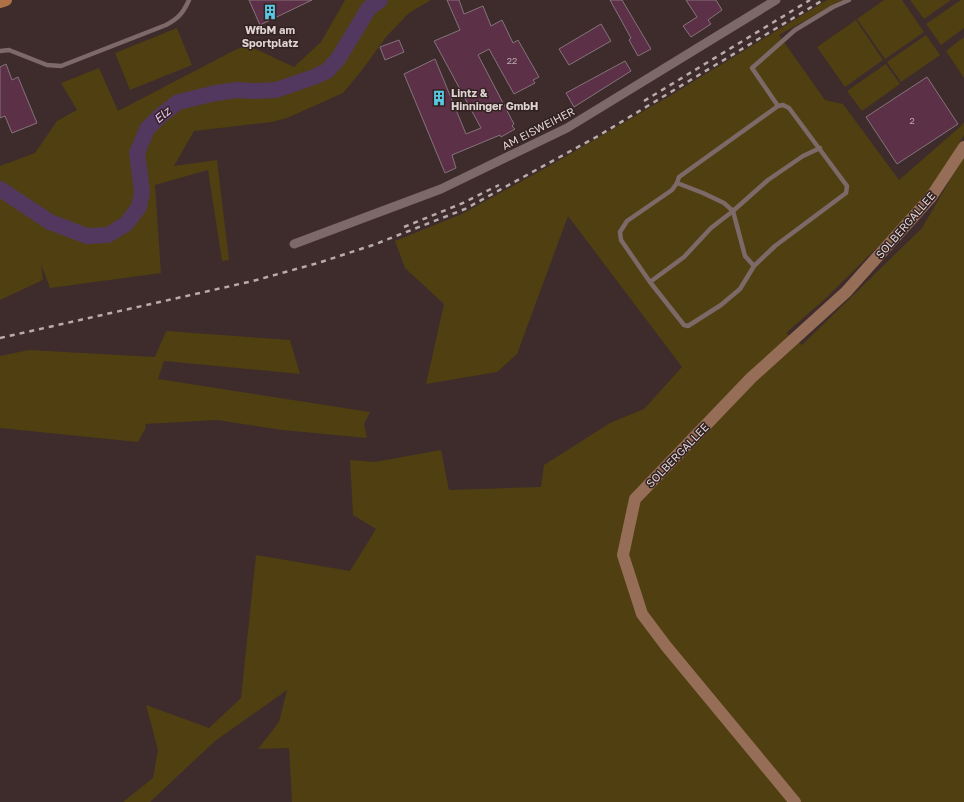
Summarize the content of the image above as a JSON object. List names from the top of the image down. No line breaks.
{"streets":{"street":["AM EISWEIHER","SOLBERGALLEE"]},"water":["Elz"],"places":{"building":["WfbM am Sportplatz","Lintz & Hinninger GmbH"]},"house_numbers":["22","2"]}
